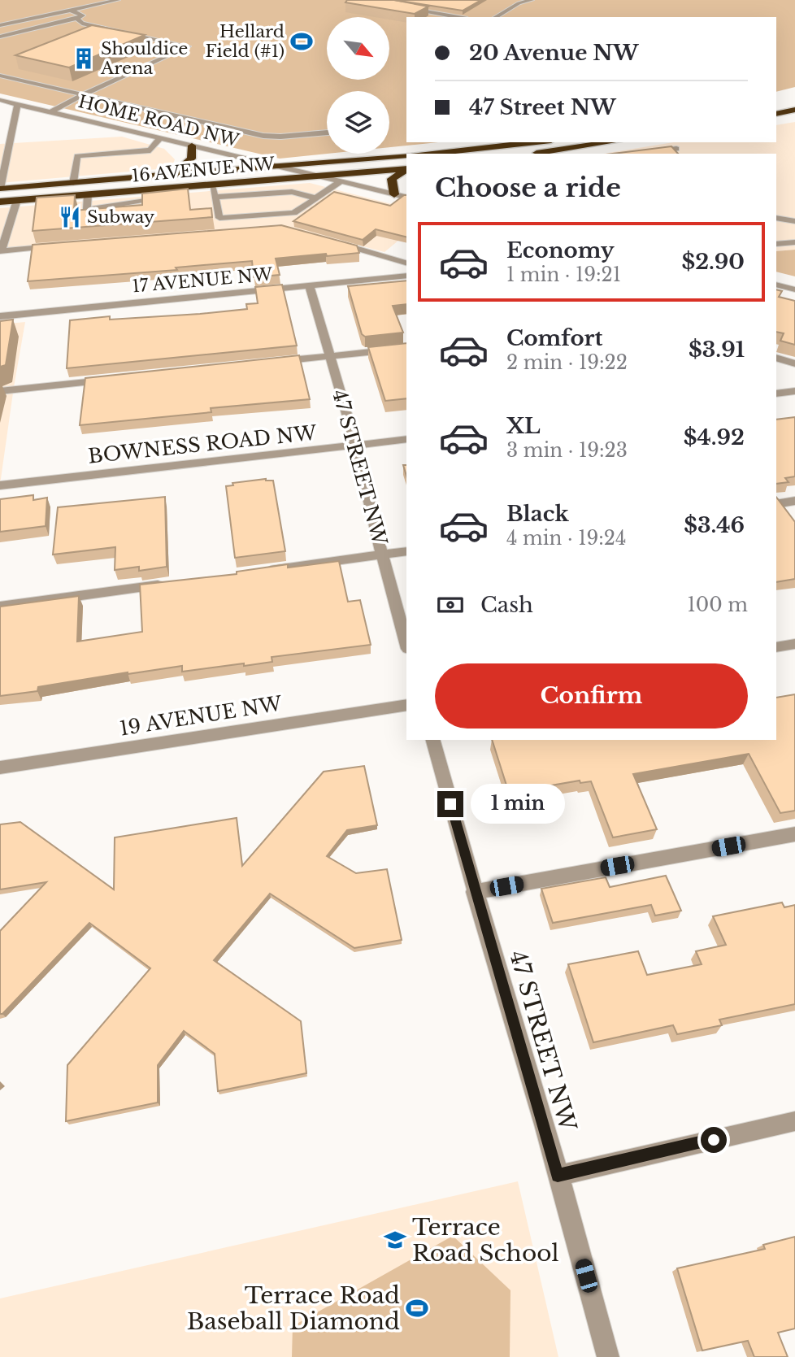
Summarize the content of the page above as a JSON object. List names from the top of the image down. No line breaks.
{"streets":{"highway":["16 AVENUE NW"],"street":["HOME ROAD NW","17 AVENUE NW","BOWNESS ROAD NW","47 STREET NW","19 AVENUE NW"]},"crossings":[["HOME ROAD NW","16 AVENUE NW"],["17 AVENUE NW","47 STREET NW"],["BOWNESS ROAD NW","47 STREET NW"]],"places":{"sports":["Hellard Field (#1)","Terrace Road Baseball Diamond"],"building":["Shouldice Arena"],"restaurant":["Subway"],"school or university":["Terrace Road School"]},"north":"bottom right","page":{"banner":["20 Avenue NW","47 Street NW"],"heading":"Choose a ride","list":[{"name":"Economy","note":"1 min · 19:21","value":"$2.90"},{"name":"Comfort","note":"2 min · 19:22","value":"$3.91"},{"name":"XL","note":"3 min · 19:23","value":"$4.92"},{"name":"Black","note":"4 min · 19:24","value":"$3.46"}],"pay":["Cash","100 m"],"buttons":"Confirm","bubble":"1 min"}}
